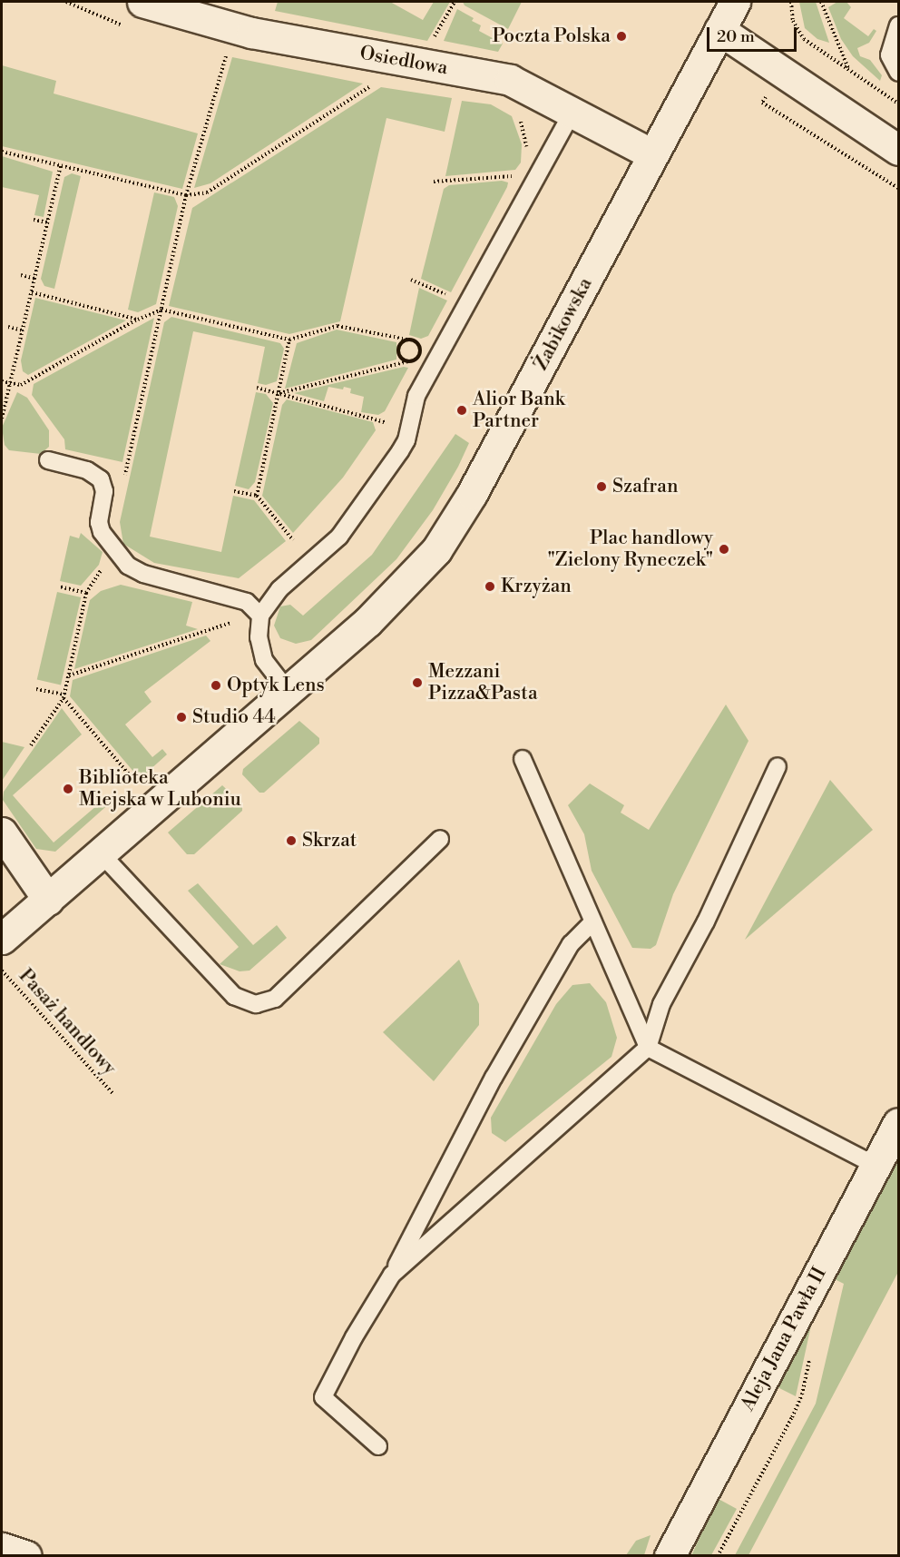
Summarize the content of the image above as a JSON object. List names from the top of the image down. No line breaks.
{"streets":{"street":["Osiedlowa","Żabikowska","Aleja Jana Pawła II"],"path":["Pasaż handlowy"]},"crossings":[["Osiedlowa","Żabikowska"]],"places":["Poczta Polska","Alior Bank Partner","Szafran","Plac handlowy \"Zielony Ryneczek\"","Krzyżan","Mezzani Pizza&Pasta","Optyk Lens","Studio 44","Biblioteka Miejska w Luboniu","Skrzat"],"scale_bar":"20 m"}
